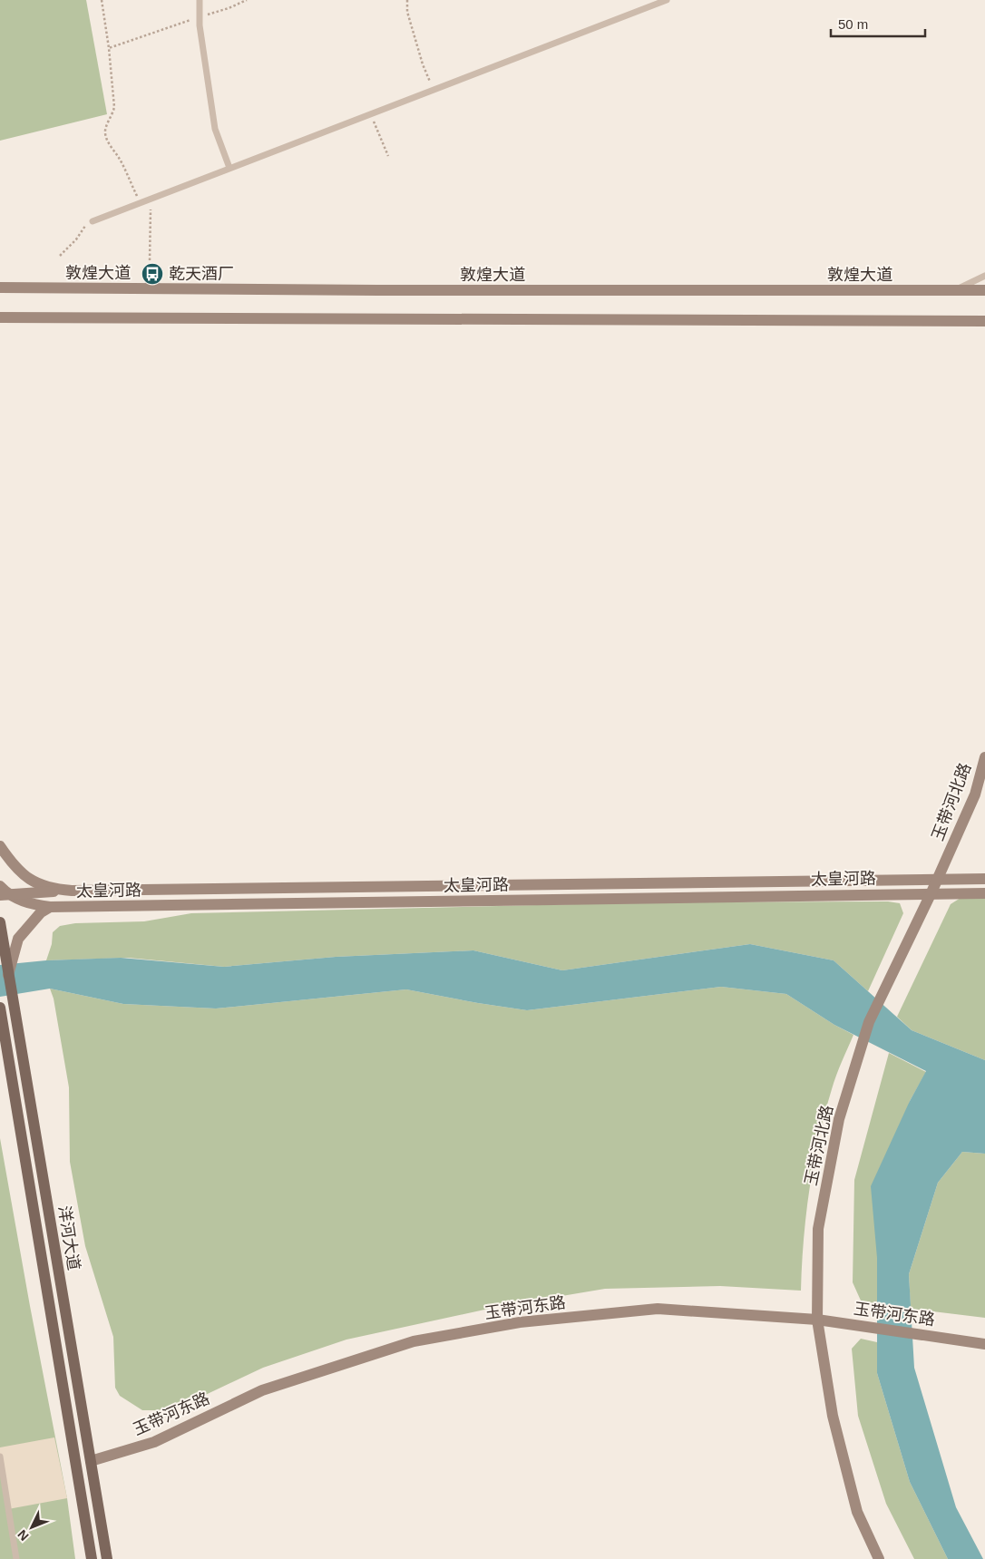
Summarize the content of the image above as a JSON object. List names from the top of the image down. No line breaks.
{"streets":{"main road":["洋河大道"],"street":["敦煌大道","玉带河北路","太皇河路","玉带河东路"]},"crossings":[["玉带河北路","太皇河路"],["玉带河北路","玉带河东路"],["洋河大道","玉带河东路"]],"places":{"bus stop":["乾天酒厂"]},"scale_bar":"50 m","north":"bottom left"}
